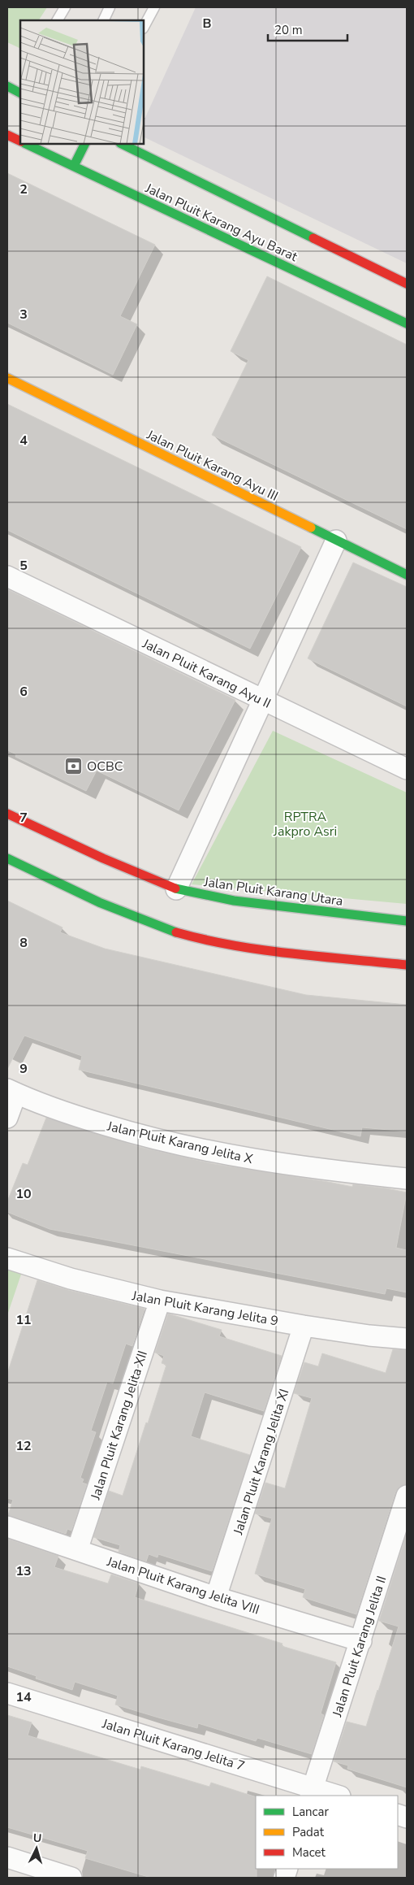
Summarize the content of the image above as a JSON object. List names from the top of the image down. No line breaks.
{"streets":{"street":["Jalan Pluit Karang Ayu Barat","Jalan Pluit Karang Ayu III","Jalan Pluit Karang Ayu II","Jalan Pluit Karang Utara","Jalan Pluit Karang Jelita X","Jalan Pluit Karang Jelita 9","Jalan Pluit Karang Jelita XII","Jalan Pluit Karang Jelita XI","Jalan Pluit Karang Jelita VIII","Jalan Pluit Karang Jelita II","Jalan Pluit Karang Jelita 7"]},"crossings":[["Jalan Pluit Karang Jelita 9","Jalan Pluit Karang Jelita XII"],["Jalan Pluit Karang Jelita 9","Jalan Pluit Karang Jelita XI"],["Jalan Pluit Karang Jelita XII","Jalan Pluit Karang Jelita VIII"],["Jalan Pluit Karang Jelita XI","Jalan Pluit Karang Jelita VIII"],["Jalan Pluit Karang Jelita VIII","Jalan Pluit Karang Jelita II"],["Jalan Pluit Karang Jelita II","Jalan Pluit Karang Jelita 7"]],"parks":["RPTRA Jakpro Asri"],"places":{"bank":["OCBC"]},"legend":["Lancar","Padat","Macet"],"scale_bar":"20 m","north":"top","grid":{"columns":["B"],"rows":["2","3","4","5","6","7","8","9","10","11","12","13","14"]}}
